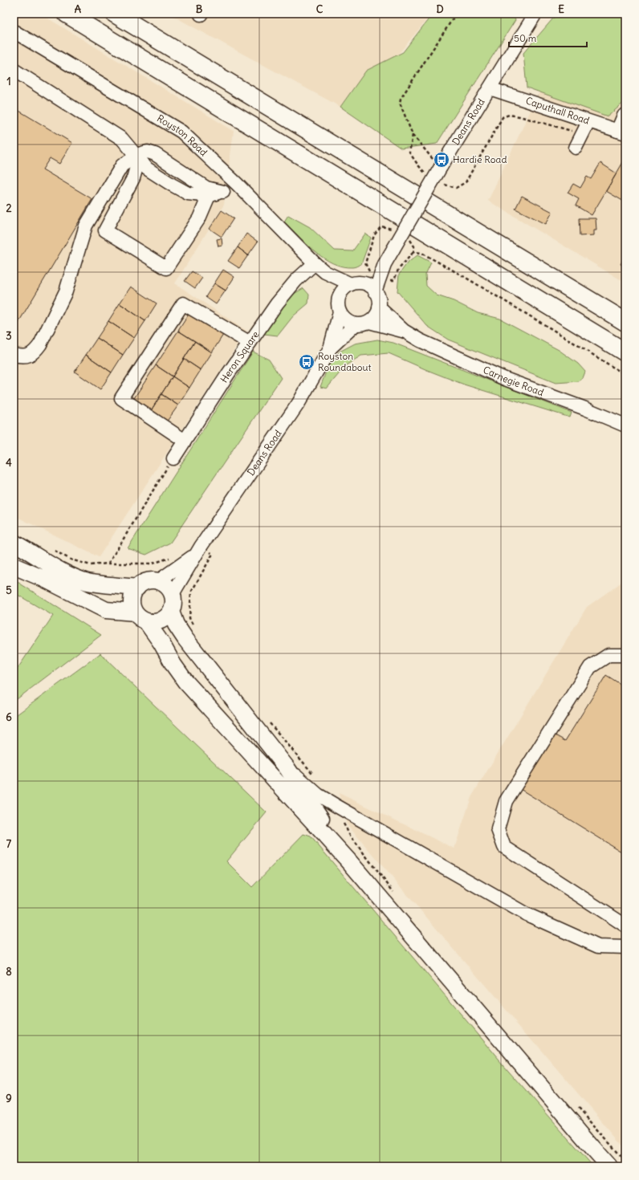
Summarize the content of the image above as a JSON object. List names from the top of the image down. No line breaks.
{"streets":{"street":["Caputhall Road","Deans Road","Royston Road","Heron Square","Carnegie Road"]},"crossings":[["Caputhall Road","Deans Road"],["Deans Road","Royston Road"],["Deans Road","Carnegie Road"],["Royston Road","Heron Square"],["Royston Road","Carnegie Road"]],"places":{"bus stop":["Hardie Road","Royston Roundabout"]},"scale_bar":"50 m","grid":{"columns":["A","B","C","D","E"],"rows":["1","2","3","4","5","6","7","8","9"]}}
